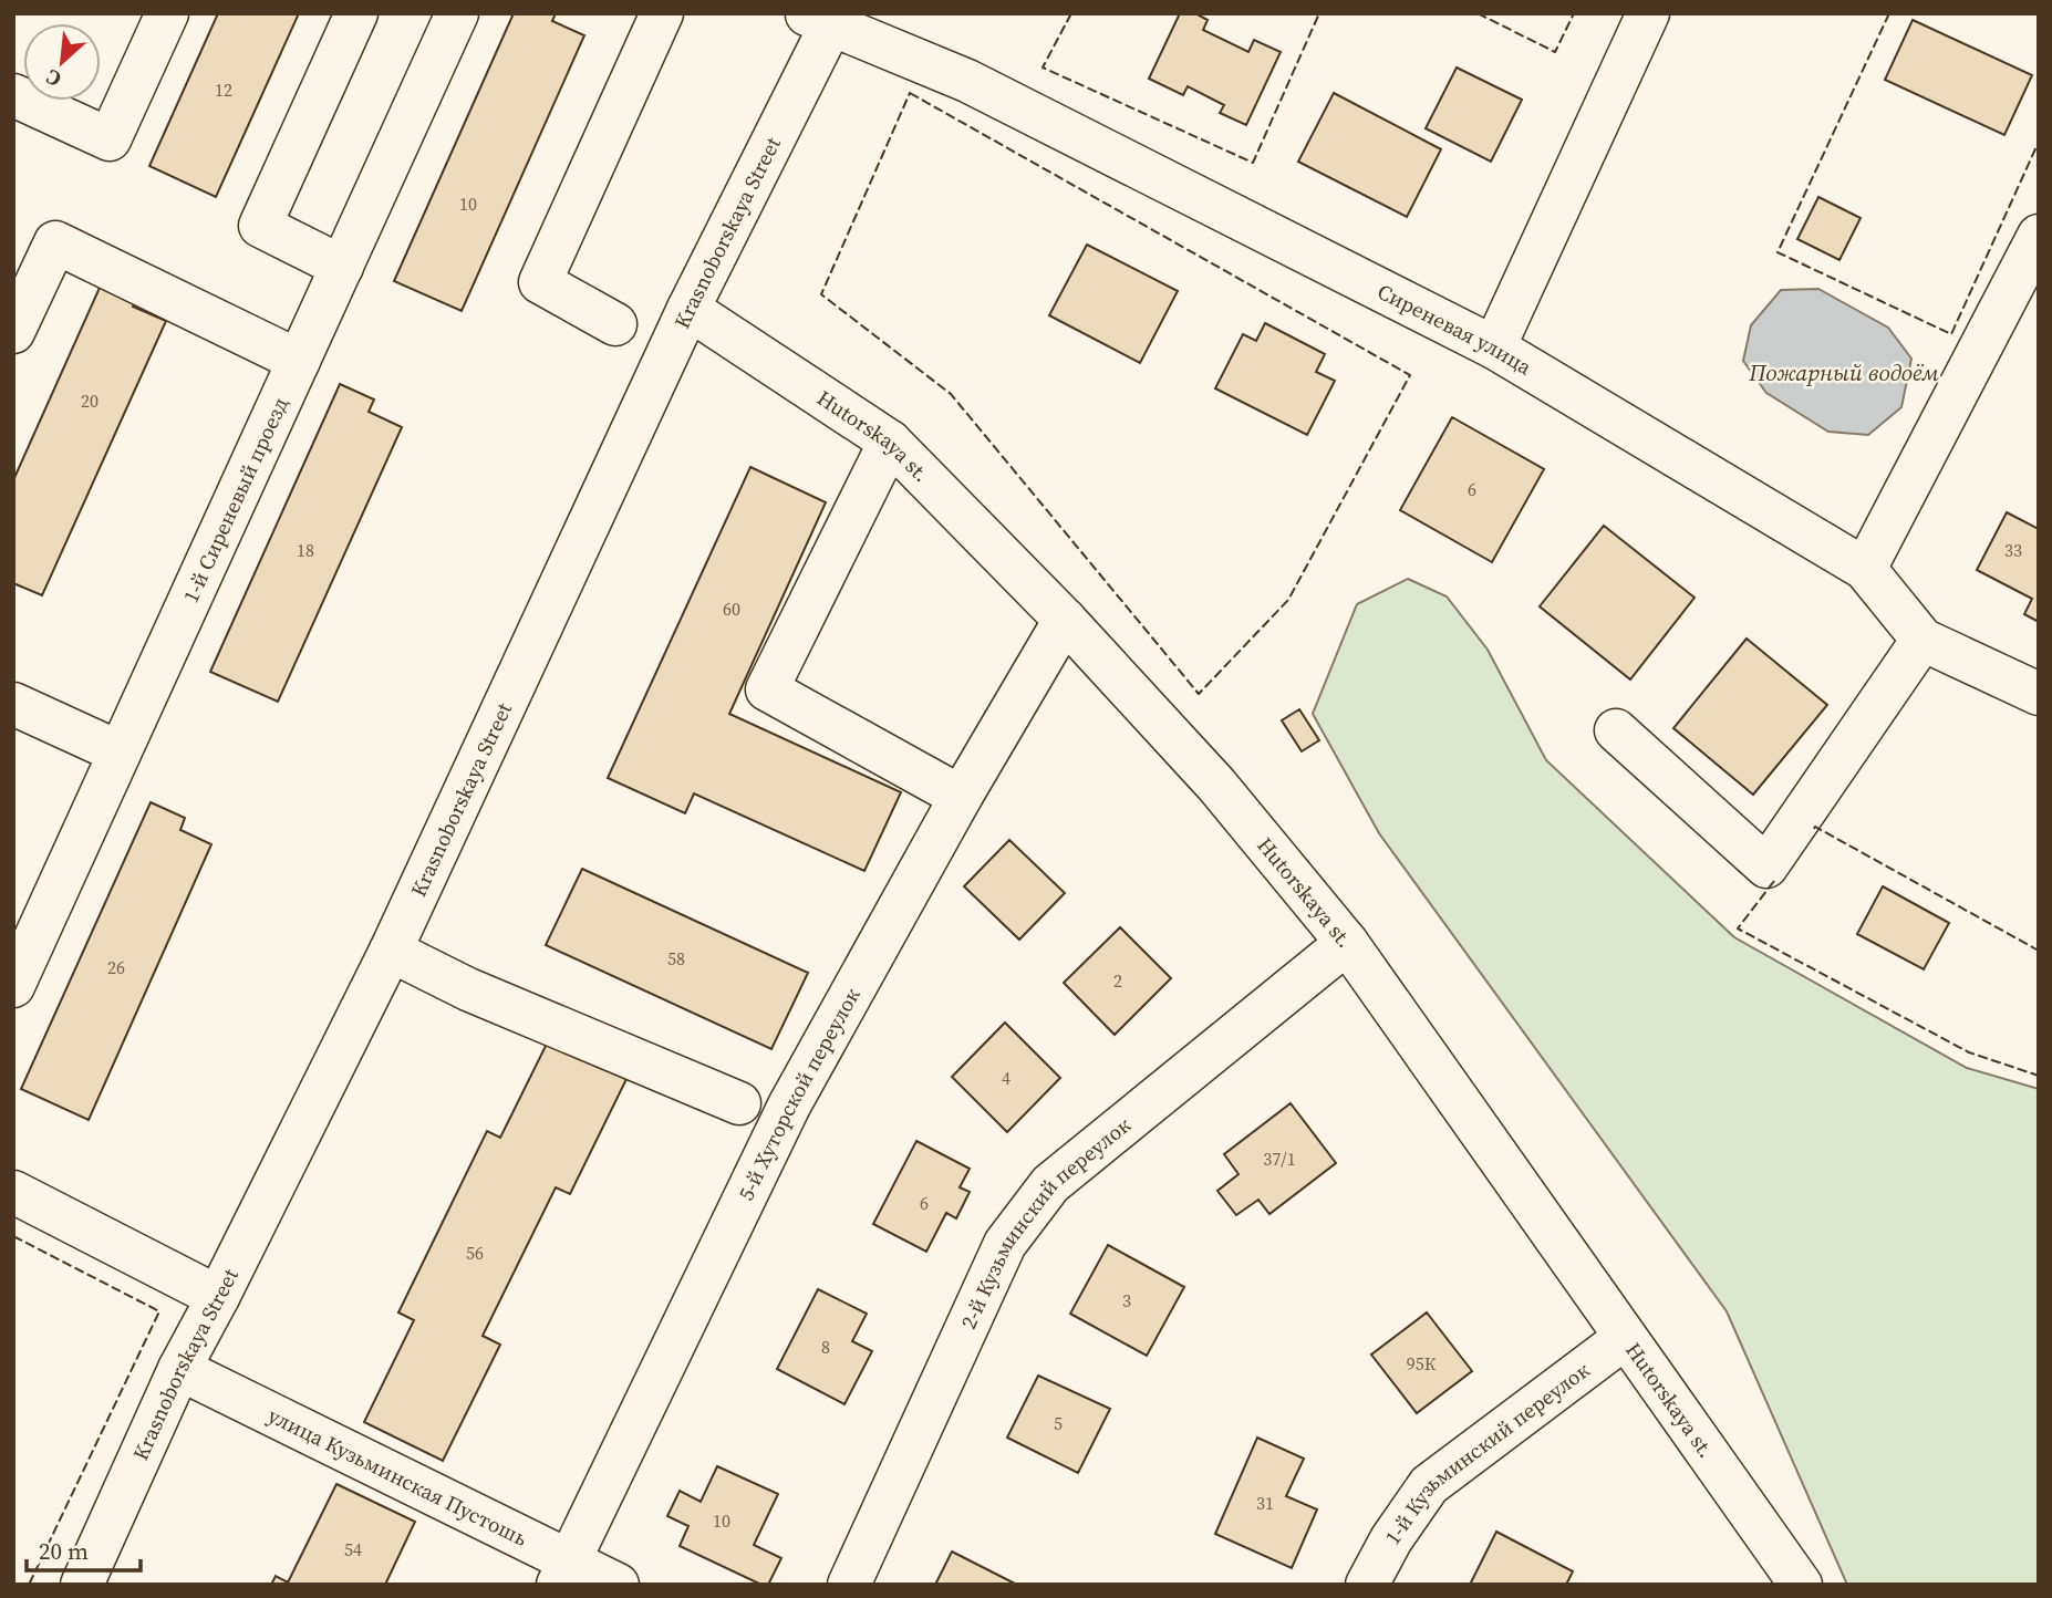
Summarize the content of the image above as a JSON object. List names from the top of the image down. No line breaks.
{"streets":{"street":["Krasnoborskaya Street","Сиреневая улица","Hutorskaya st.","1-й Сиреневый проезд","5-й Хуторской переулок","2-й Кузьминский переулок","1-й Кузьминский переулок","улица Кузьминская Пустошь"]},"crossings":[["Krasnoborskaya Street","Сиреневая улица"],["Krasnoborskaya Street","Hutorskaya st."],["Krasnoborskaya Street","улица Кузьминская Пустошь"],["Hutorskaya st.","5-й Хуторской переулок"],["Hutorskaya st.","2-й Кузьминский переулок"],["Hutorskaya st.","1-й Кузьминский переулок"],["5-й Хуторской переулок","улица Кузьминская Пустошь"]],"water":["Пожарный водоём"],"house_numbers":["12","10","20","6","18","33","60","58","26","2","4","37/1","6","56","3","8","95К","5","31","10","54"],"scale_bar":"20 m","north":"bottom left"}
